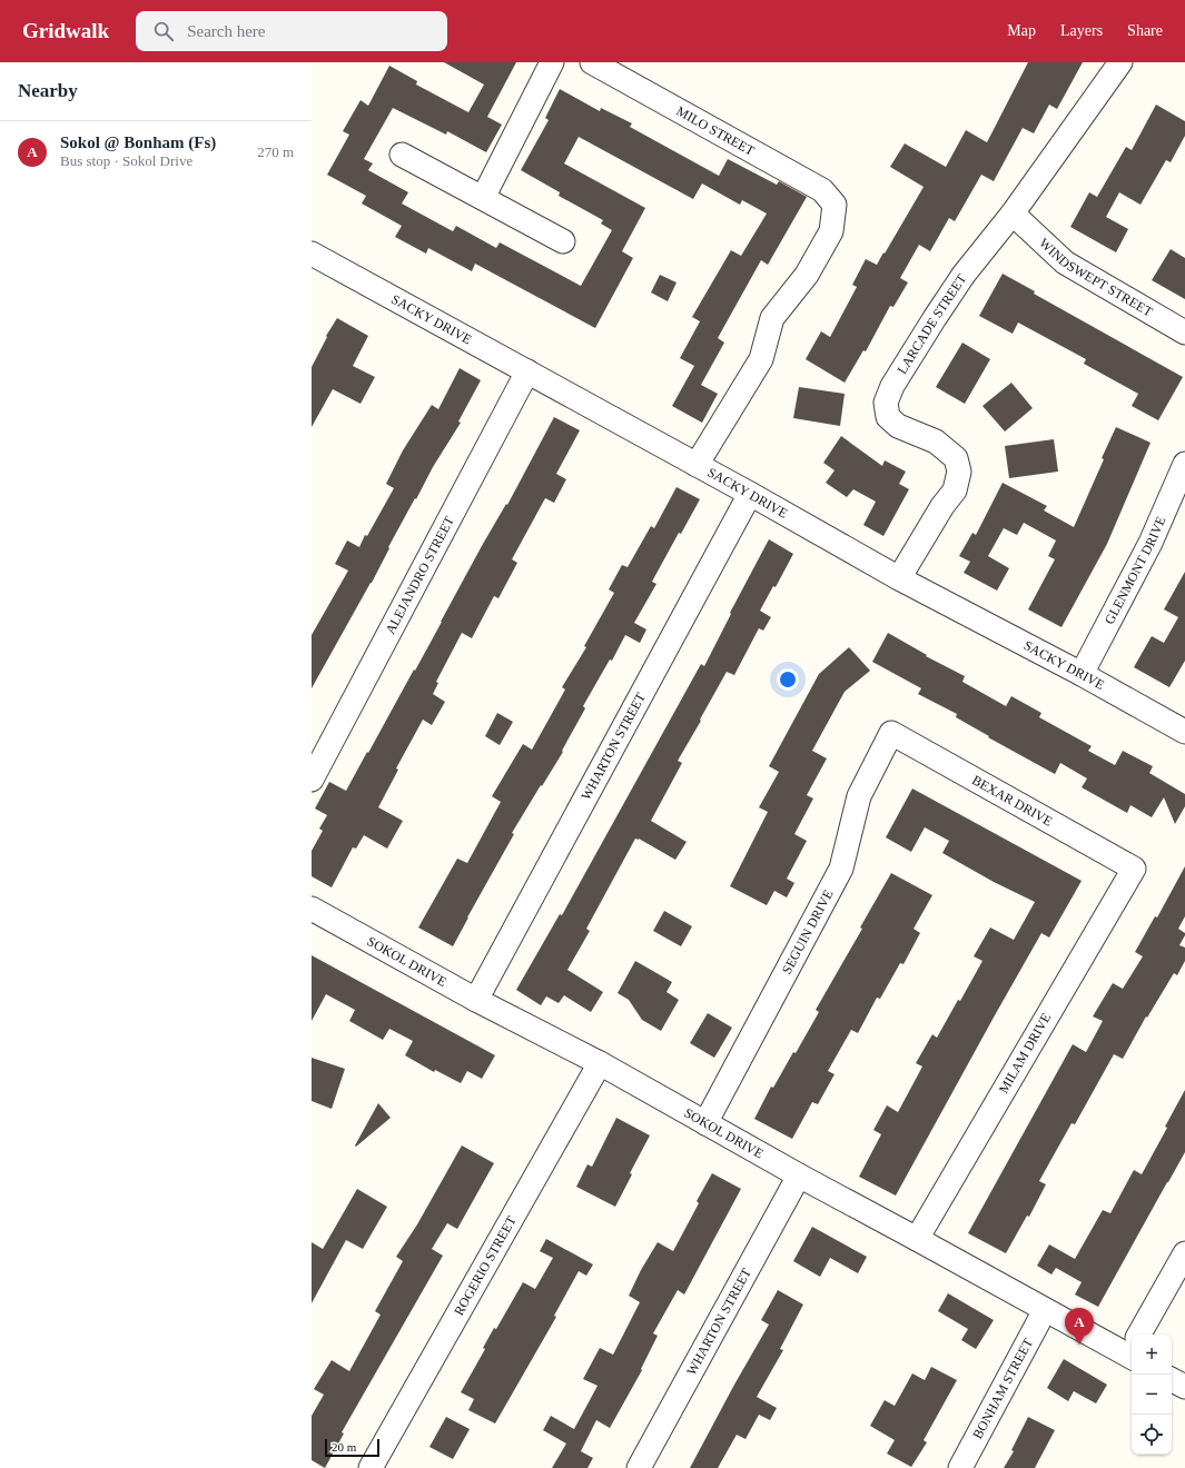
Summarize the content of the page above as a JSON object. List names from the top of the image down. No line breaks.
{"streets":{"street":["MILO STREET","WINDSWEPT STREET","SACKY DRIVE","LARCADE STREET","GLENMONT DRIVE","ALEJANDRO STREET","WHARTON STREET","BEXAR DRIVE","SEGUIN DRIVE","SOKOL DRIVE","MILAM DRIVE","ROGERIO STREET","BONHAM STREET"]},"crossings":[["MILO STREET","SACKY DRIVE"],["WINDSWEPT STREET","LARCADE STREET"],["SACKY DRIVE","LARCADE STREET"],["SACKY DRIVE","GLENMONT DRIVE"],["SACKY DRIVE","ALEJANDRO STREET"],["SACKY DRIVE","WHARTON STREET"],["WHARTON STREET","SOKOL DRIVE"],["BEXAR DRIVE","SEGUIN DRIVE"],["BEXAR DRIVE","MILAM DRIVE"],["SEGUIN DRIVE","SOKOL DRIVE"],["SOKOL DRIVE","MILAM DRIVE"],["SOKOL DRIVE","ROGERIO STREET"],["SOKOL DRIVE","BONHAM STREET"]],"scale_bar":"20 m","page":{"header":"Gridwalk","search":"Search here","nav":["Map","Layers","Share"],"heading":"Nearby","list":[{"mark":"A","name":"Sokol @ Bonham (Fs)","note":"Bus stop · Sokol Drive","value":"270 m"}],"pins":"A","map_buttons":["+","−"],"scale":"20 m"}}
